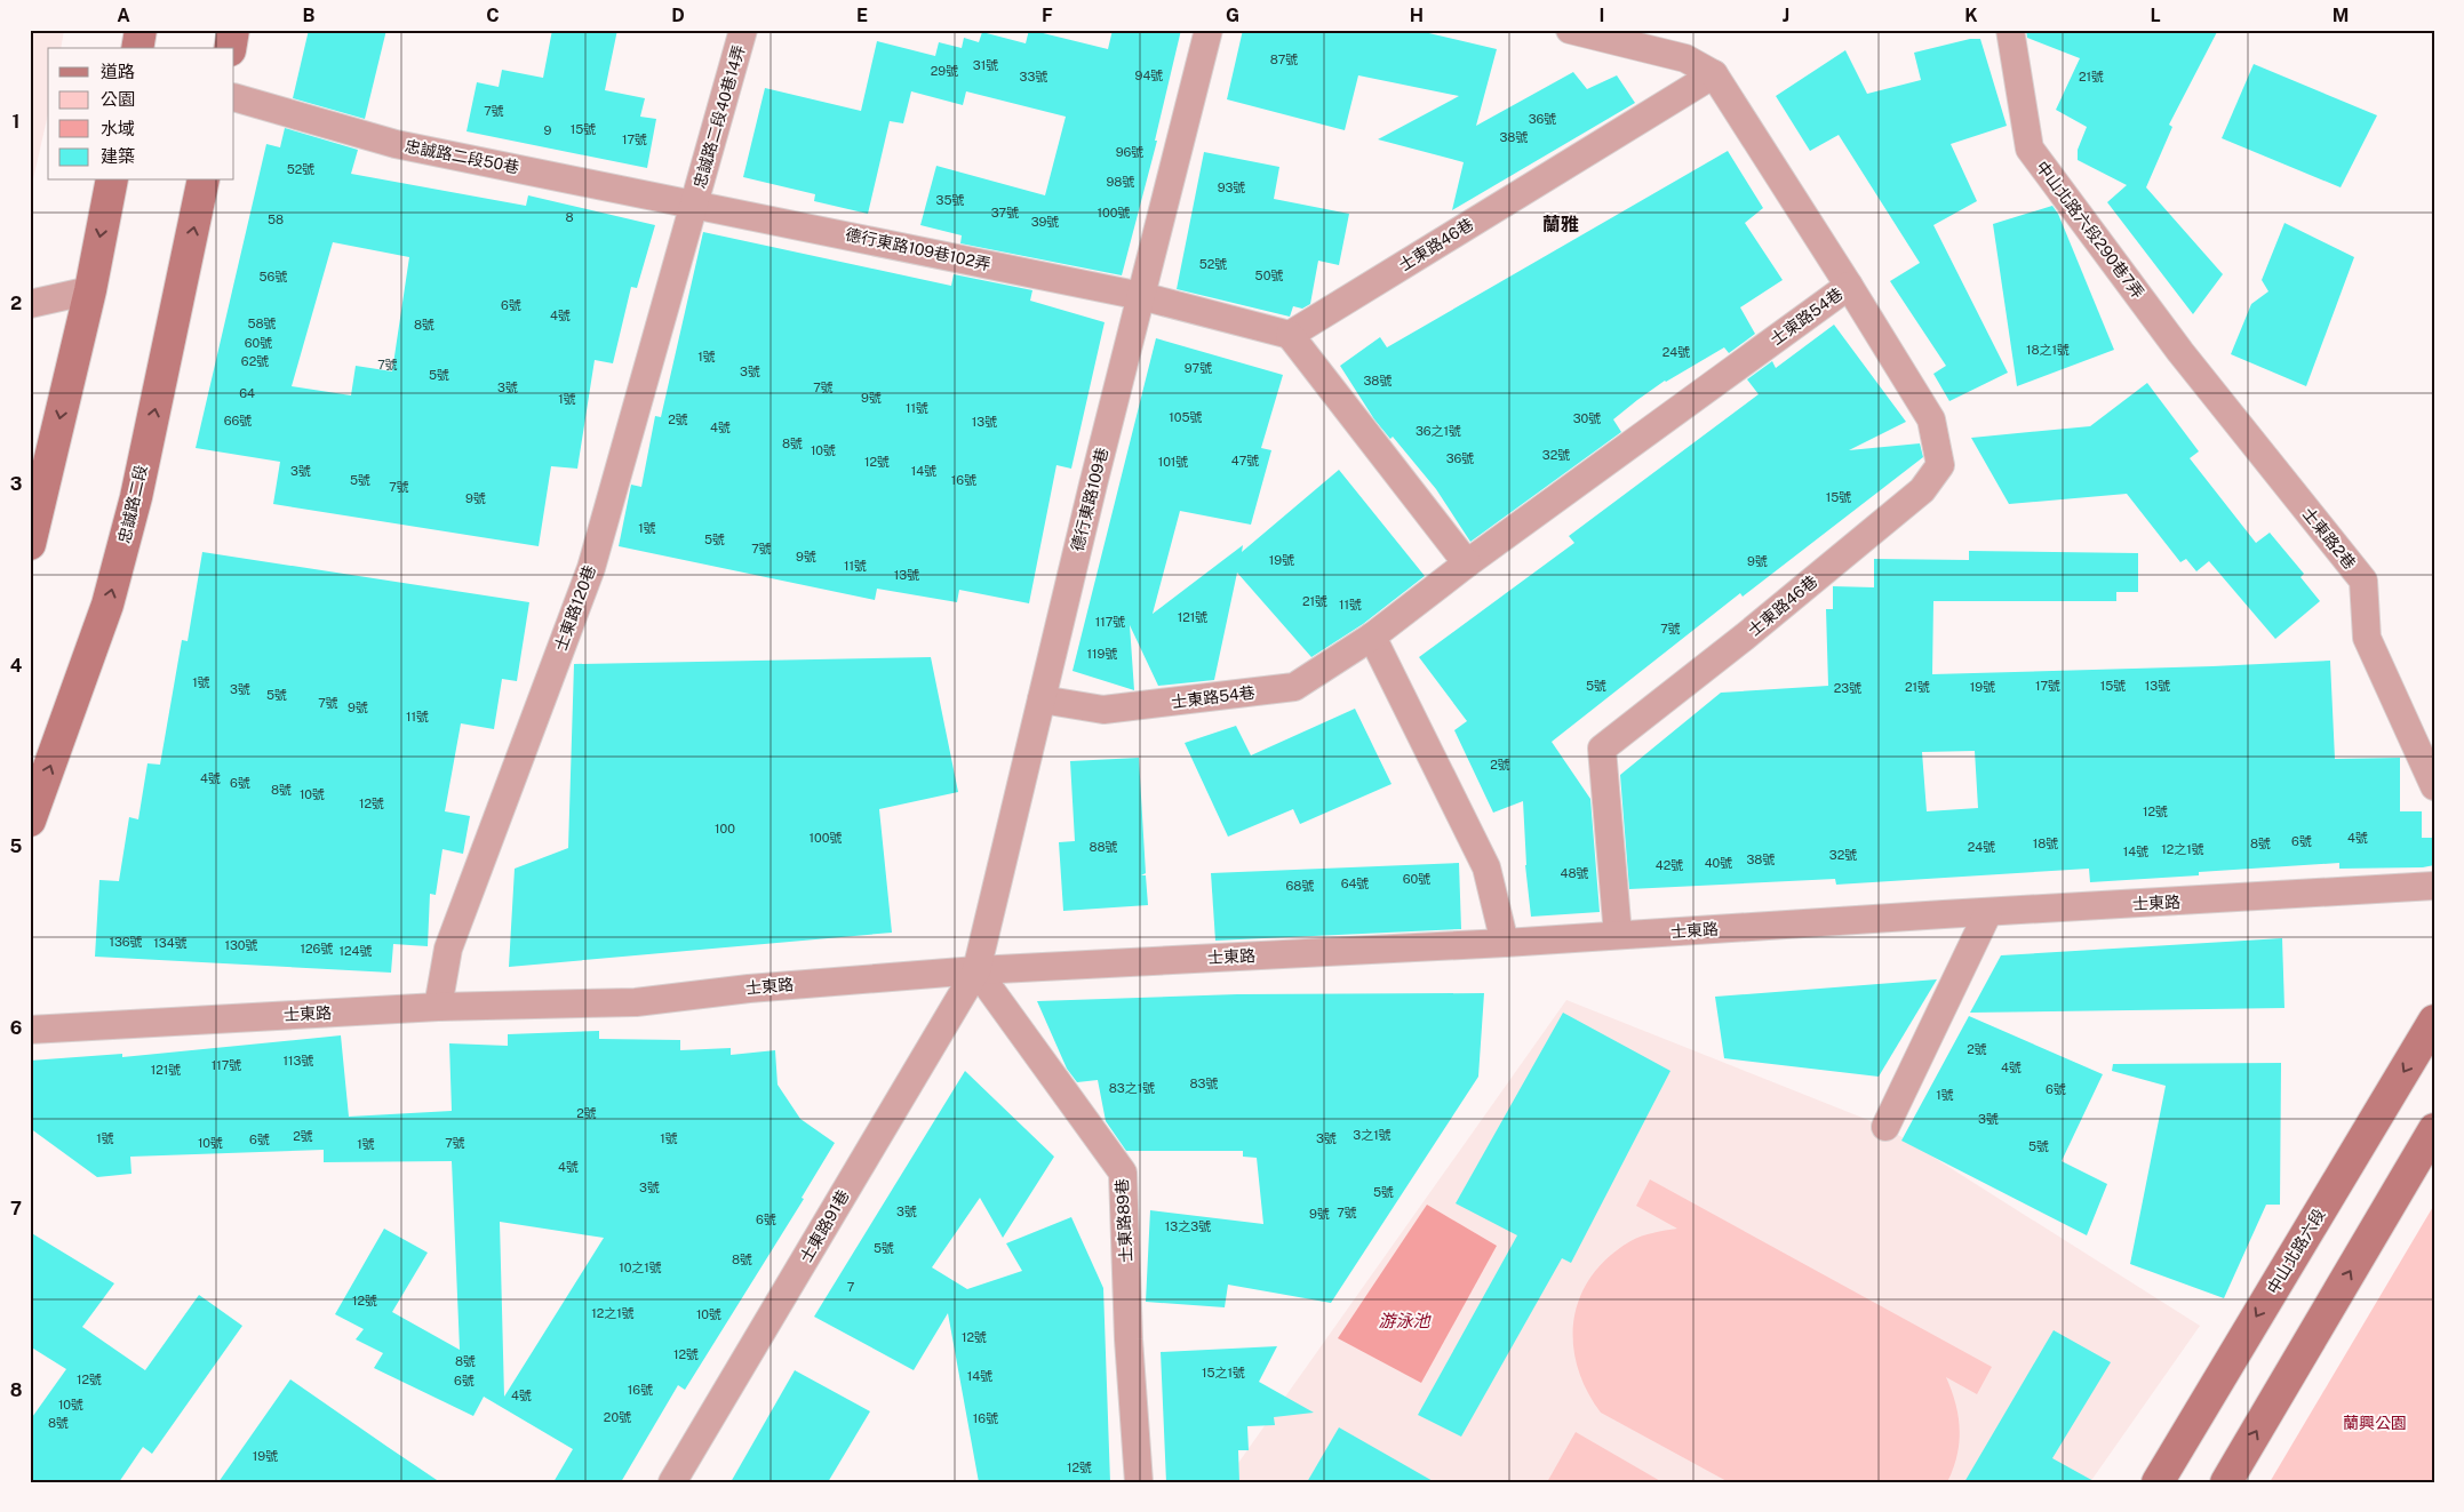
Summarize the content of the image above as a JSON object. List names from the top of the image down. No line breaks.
{"streets":{"street":["忠誠路二段40巷14弄","忠誠路二段50巷","中山北路六段290巷7弄","士東路46巷","德行東路109巷102弄","士東路54巷","德行東路109巷","忠誠路二段","士東路2巷","士東路120巷","士東路","士東路89巷","士東路91巷","中山北路六段"]},"crossings":[["忠誠路二段40巷14弄","忠誠路二段50巷"],["忠誠路二段40巷14弄","德行東路109巷102弄"],["忠誠路二段40巷14弄","士東路120巷"],["忠誠路二段50巷","德行東路109巷102弄"],["忠誠路二段50巷","士東路120巷"],["中山北路六段290巷7弄","士東路2巷"],["士東路46巷","士東路54巷"],["士東路46巷","士東路"],["德行東路109巷102弄","德行東路109巷"],["德行東路109巷102弄","士東路120巷"],["士東路54巷","德行東路109巷"],["德行東路109巷","士東路"],["德行東路109巷","士東路89巷"],["德行東路109巷","士東路91巷"],["士東路120巷","士東路"],["士東路","士東路89巷"],["士東路","士東路91巷"],["士東路89巷","士東路91巷"]],"districts":["蘭雅"],"water":["游泳池"],"parks":["蘭興公園"],"house_numbers":["87號","31號","29號","94號","33號","21號","7號","36號","15號","9","38號","17號","96號","52號","98號","93號","35號","37號","100號","8","58","39號","52號","50號","56號","6號","4號","58號","8號","60號","18之1號","24號","1號","62號","7號","97號","3號","5號","38號","3號","7號","64","9號","1號","11號","105號","30號","2號","66號","13號","4號","36之1號","8號","10號","32號","36號","47號","12號","101號","3號","14號","5號","16號","7號","15號","9號","1號","5號","7號","9號","19號","9號","11號","13號","21號","11號","121號","117號","7號","119號","1號","5號","17號","15號","13號","21號","19號","23號","3號","5號","7號","9號","11號","2號","4號","6號","8號","10號","12號","12號","100","100號","4號","6號","18號","8號","88號","24號","12之1號","14號","32號","38號","40號","42號","48號","60號","64號","68號","136號","134號","130號","126號","124號","2號","113號","117號","4號","121號","83號","83之1號","6號","1號","2號","3號","3之1號","2號","1號","1號","3號","6號","10號","7號","1號","5號","4號","3號","5號","3號","7號","9號","6號","13之3號","5號","8號","10之1號","7","12號","12之1號","10號","12號","12號","8號","15之1號","14號","12號","6號","16號","4號","10號","20號","16號","8號","19號","12號"],"legend":["道路","公園","水域","建築"],"grid":{"columns":["A","B","C","D","E","F","G","H","I","J","K","L","M"],"rows":["1","2","3","4","5","6","7","8"]}}
